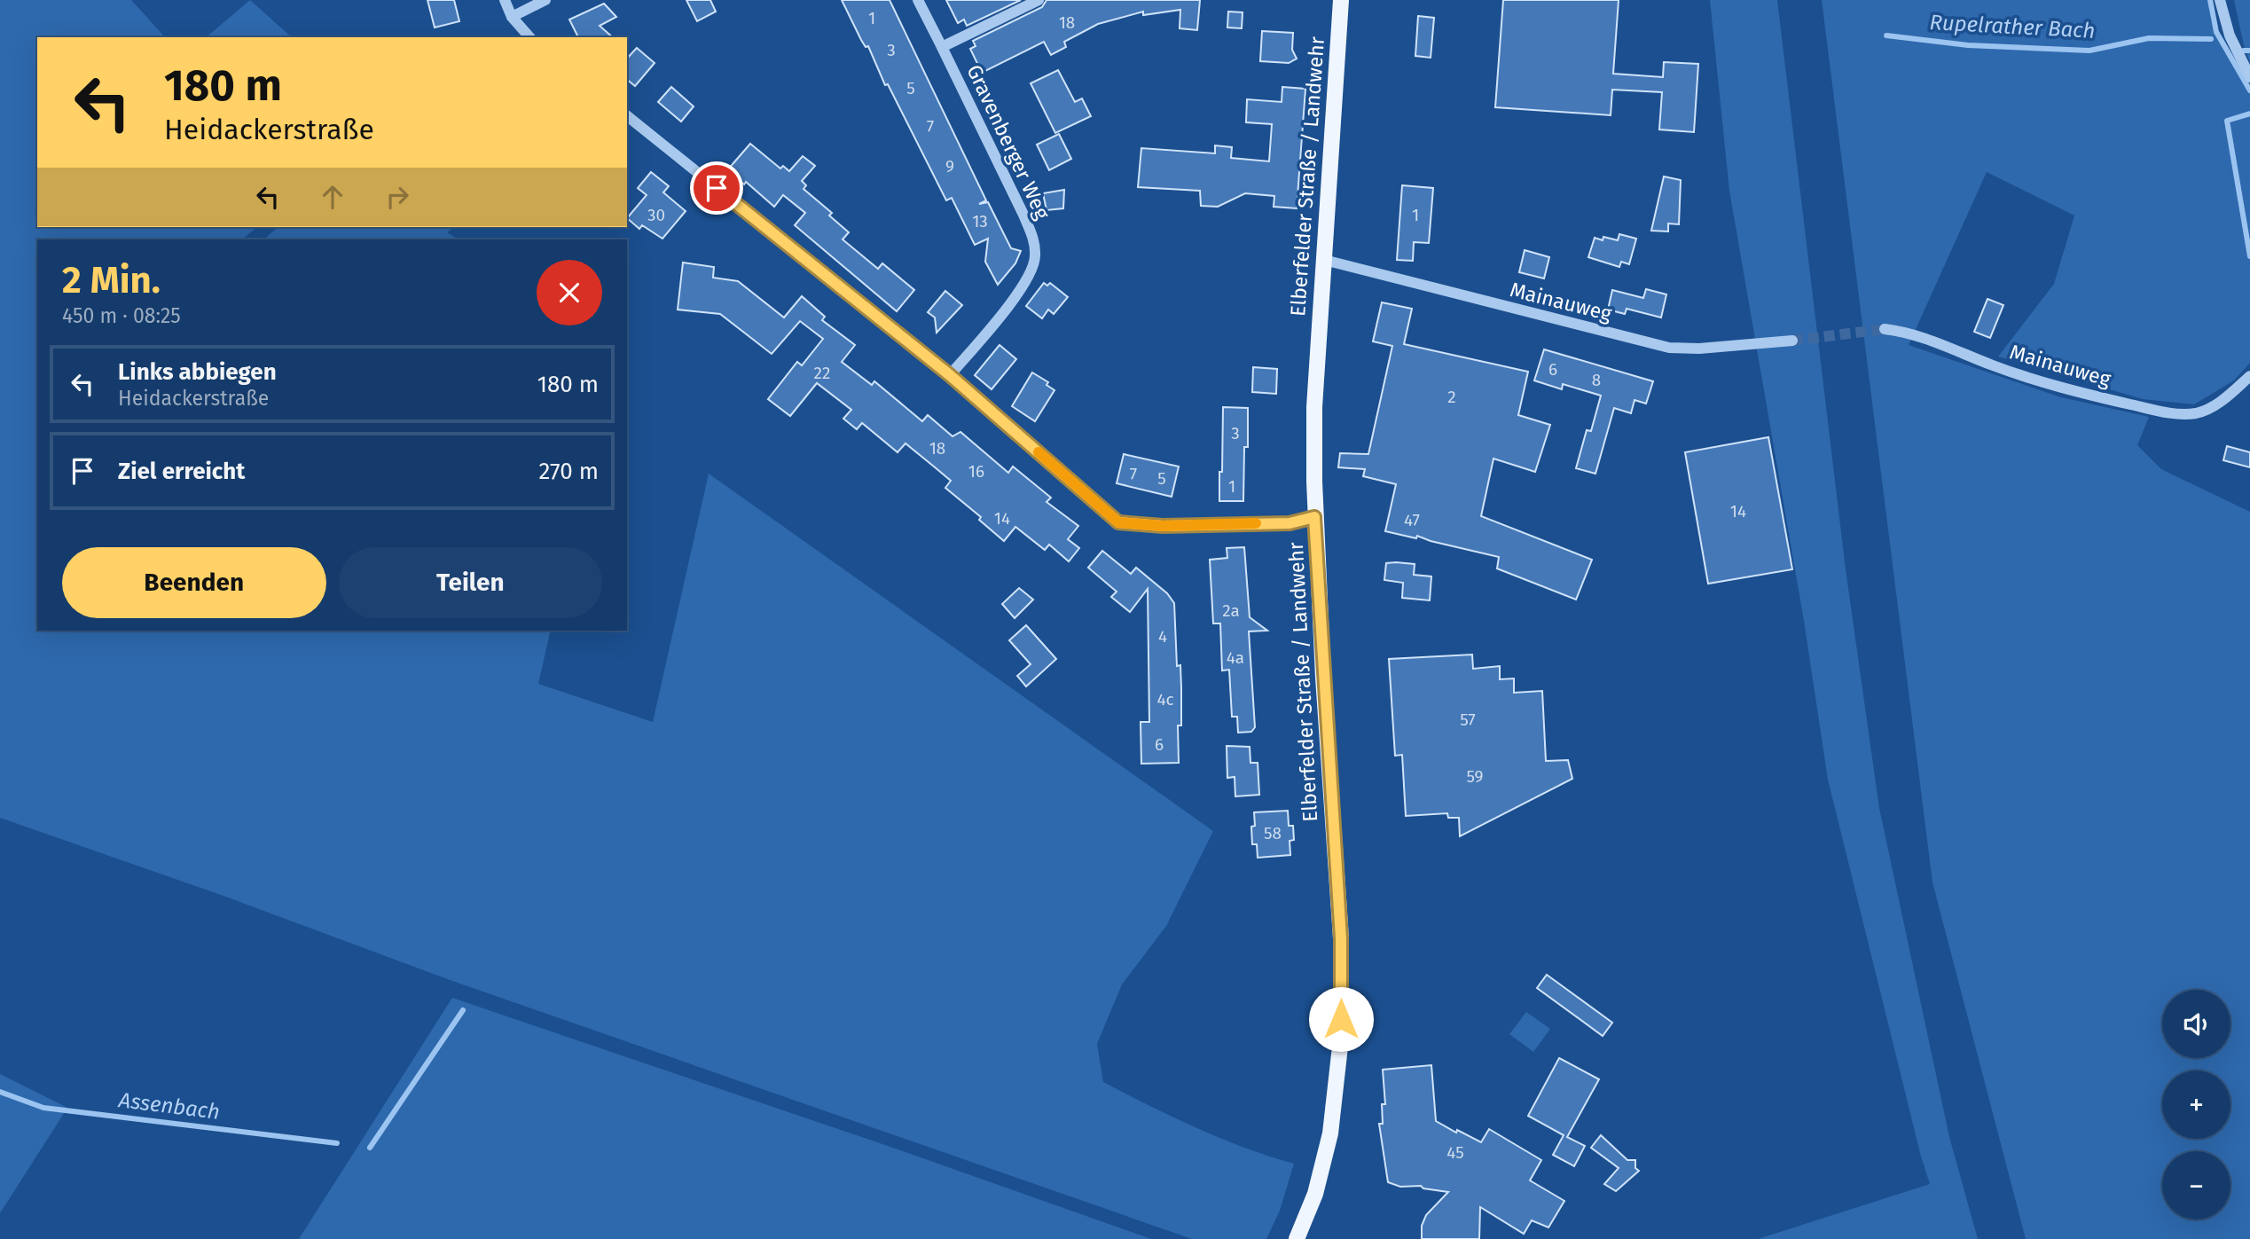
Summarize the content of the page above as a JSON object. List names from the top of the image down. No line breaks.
{"streets":{"main road":["Elberfelder Straße / Landwehr"],"street":["Gravenberger Weg","Mainauweg"]},"crossings":[["Elberfelder Straße / Landwehr","Mainauweg"]],"water":["Rupelrather Bach","Assenbach"],"house_numbers":["1","18","3","5","7","9","30","1","13","6","22","8","2","3","18","16","7","5","1","14","14","47","2a","4","4a","4c","57","6","59","58","45"],"page":{"turn":["180 m","Heidackerstraße"],"heading":["2 Min.","450 m · 08:25"],"list":[{"name":"Links abbiegen","note":"Heidackerstraße","value":"180 m"},{"name":"Ziel erreicht","value":"270 m"}],"buttons":["Beenden","Teilen"],"map_buttons":["+","−"]}}
